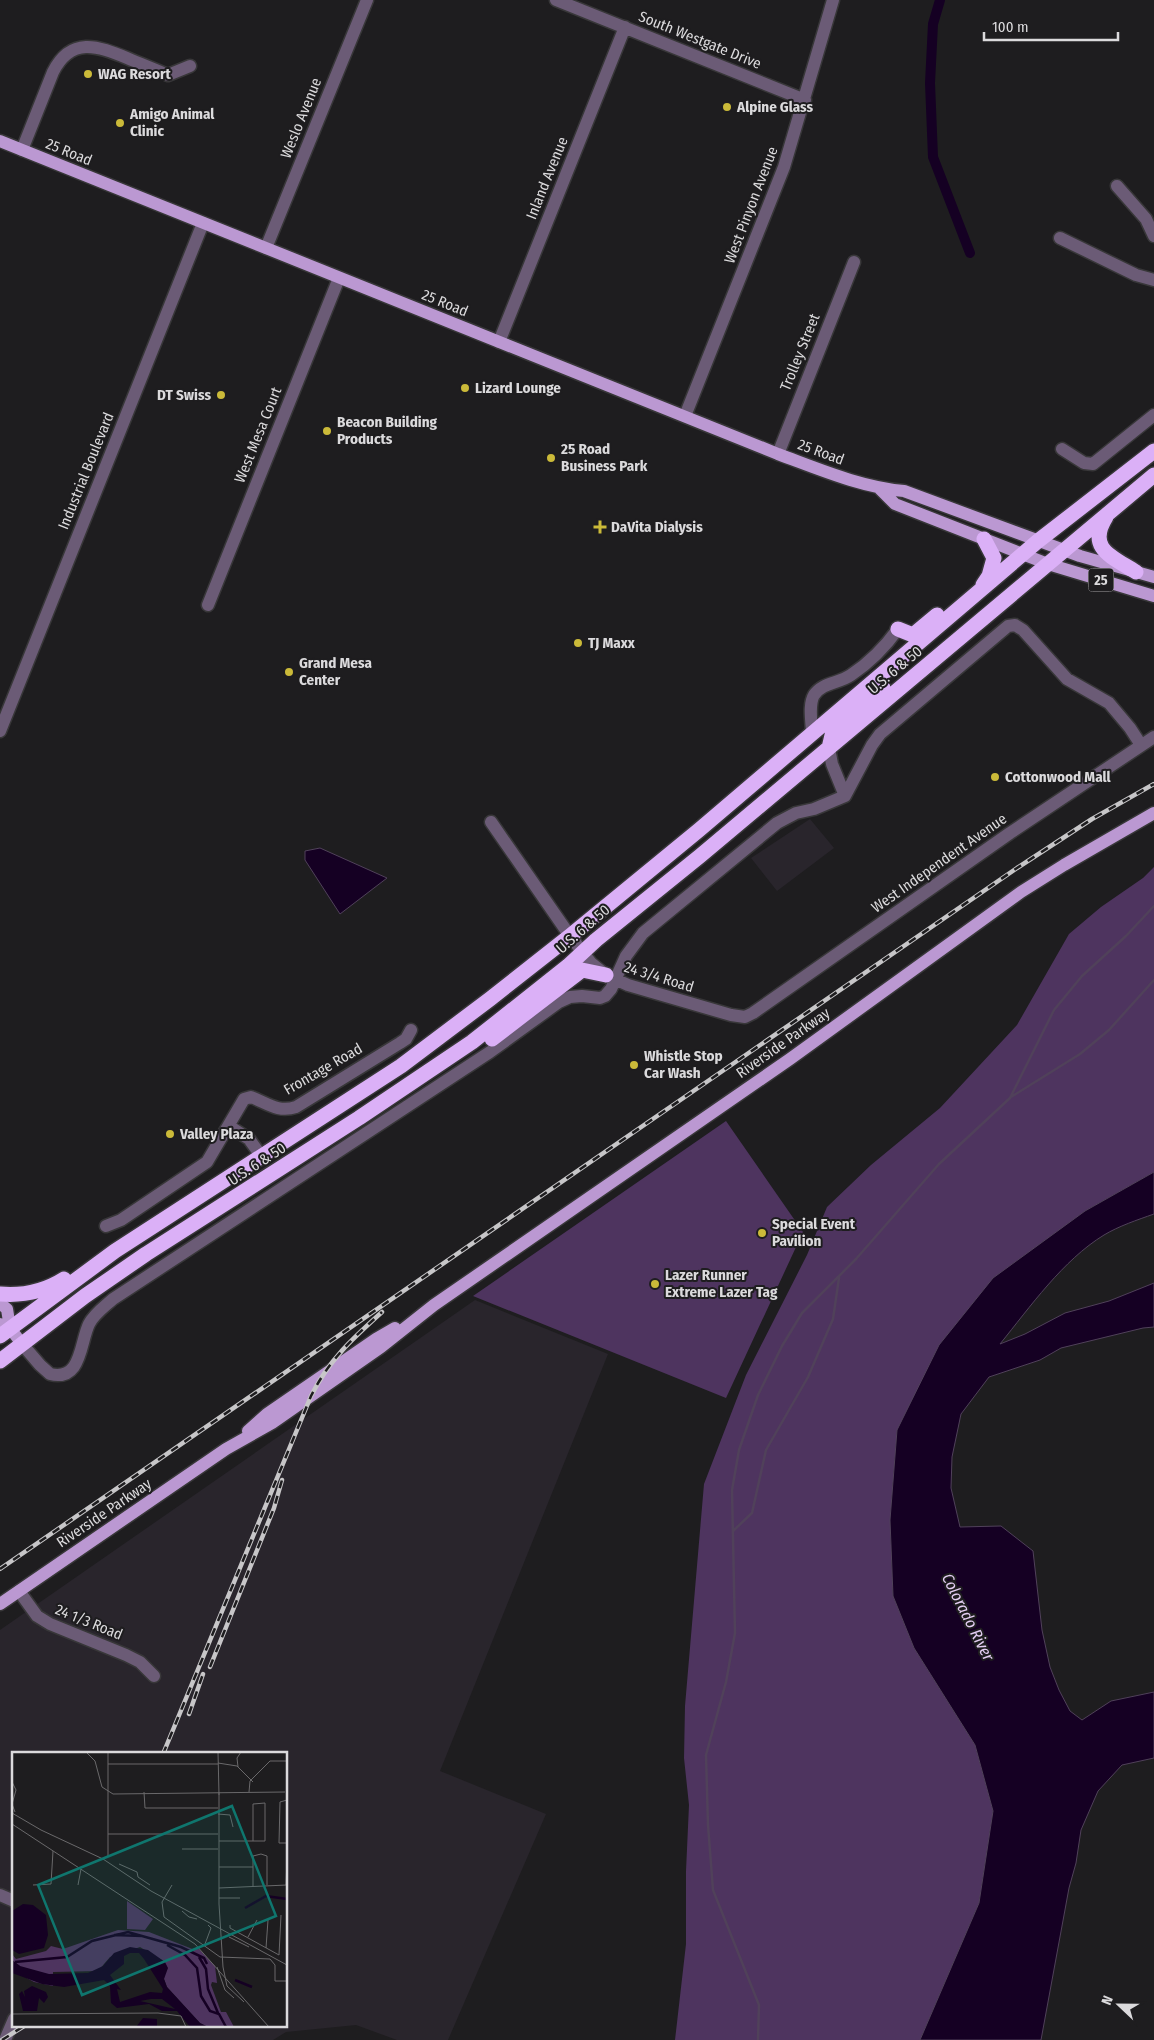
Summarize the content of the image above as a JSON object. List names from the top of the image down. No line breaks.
{"streets":{"highway":["U.S. 6 & 50"],"main road":["25 Road","25","Riverside Parkway"],"street":["South Westgate Drive","Weslo Avenue","Inland Avenue","West Pinyon Avenue","Trolley Street","West Mesa Court","Industrial Boulevard","West Independent Avenue","24 3/4 Road","Frontage Road","24 1/3 Road"]},"crossings":[["South Westgate Drive","Inland Avenue"],["South Westgate Drive","West Pinyon Avenue"],["Weslo Avenue","25 Road"],["25 Road","Inland Avenue"],["25 Road","West Pinyon Avenue"],["25 Road","Trolley Street"],["25 Road","West Mesa Court"],["25 Road","Industrial Boulevard"],["25 Road","U.S. 6 & 50"],["U.S. 6 & 50","24 3/4 Road"],["West Independent Avenue","24 3/4 Road"],["Riverside Parkway","24 1/3 Road"]],"water":["Colorado River"],"places":{"other":["WAG Resort","Alpine Glass","Amigo Animal Clinic","Lizard Lounge","DT Swiss","Beacon Building Products","25 Road Business Park","TJ Maxx","Grand Mesa Center","Cottonwood Mall","Whistle Stop Car Wash","Valley Plaza","Special Event Pavilion","Lazer Runner Extreme Lazer Tag"],"health":["DaVita Dialysis"]},"scale_bar":"100 m","north":"left"}
